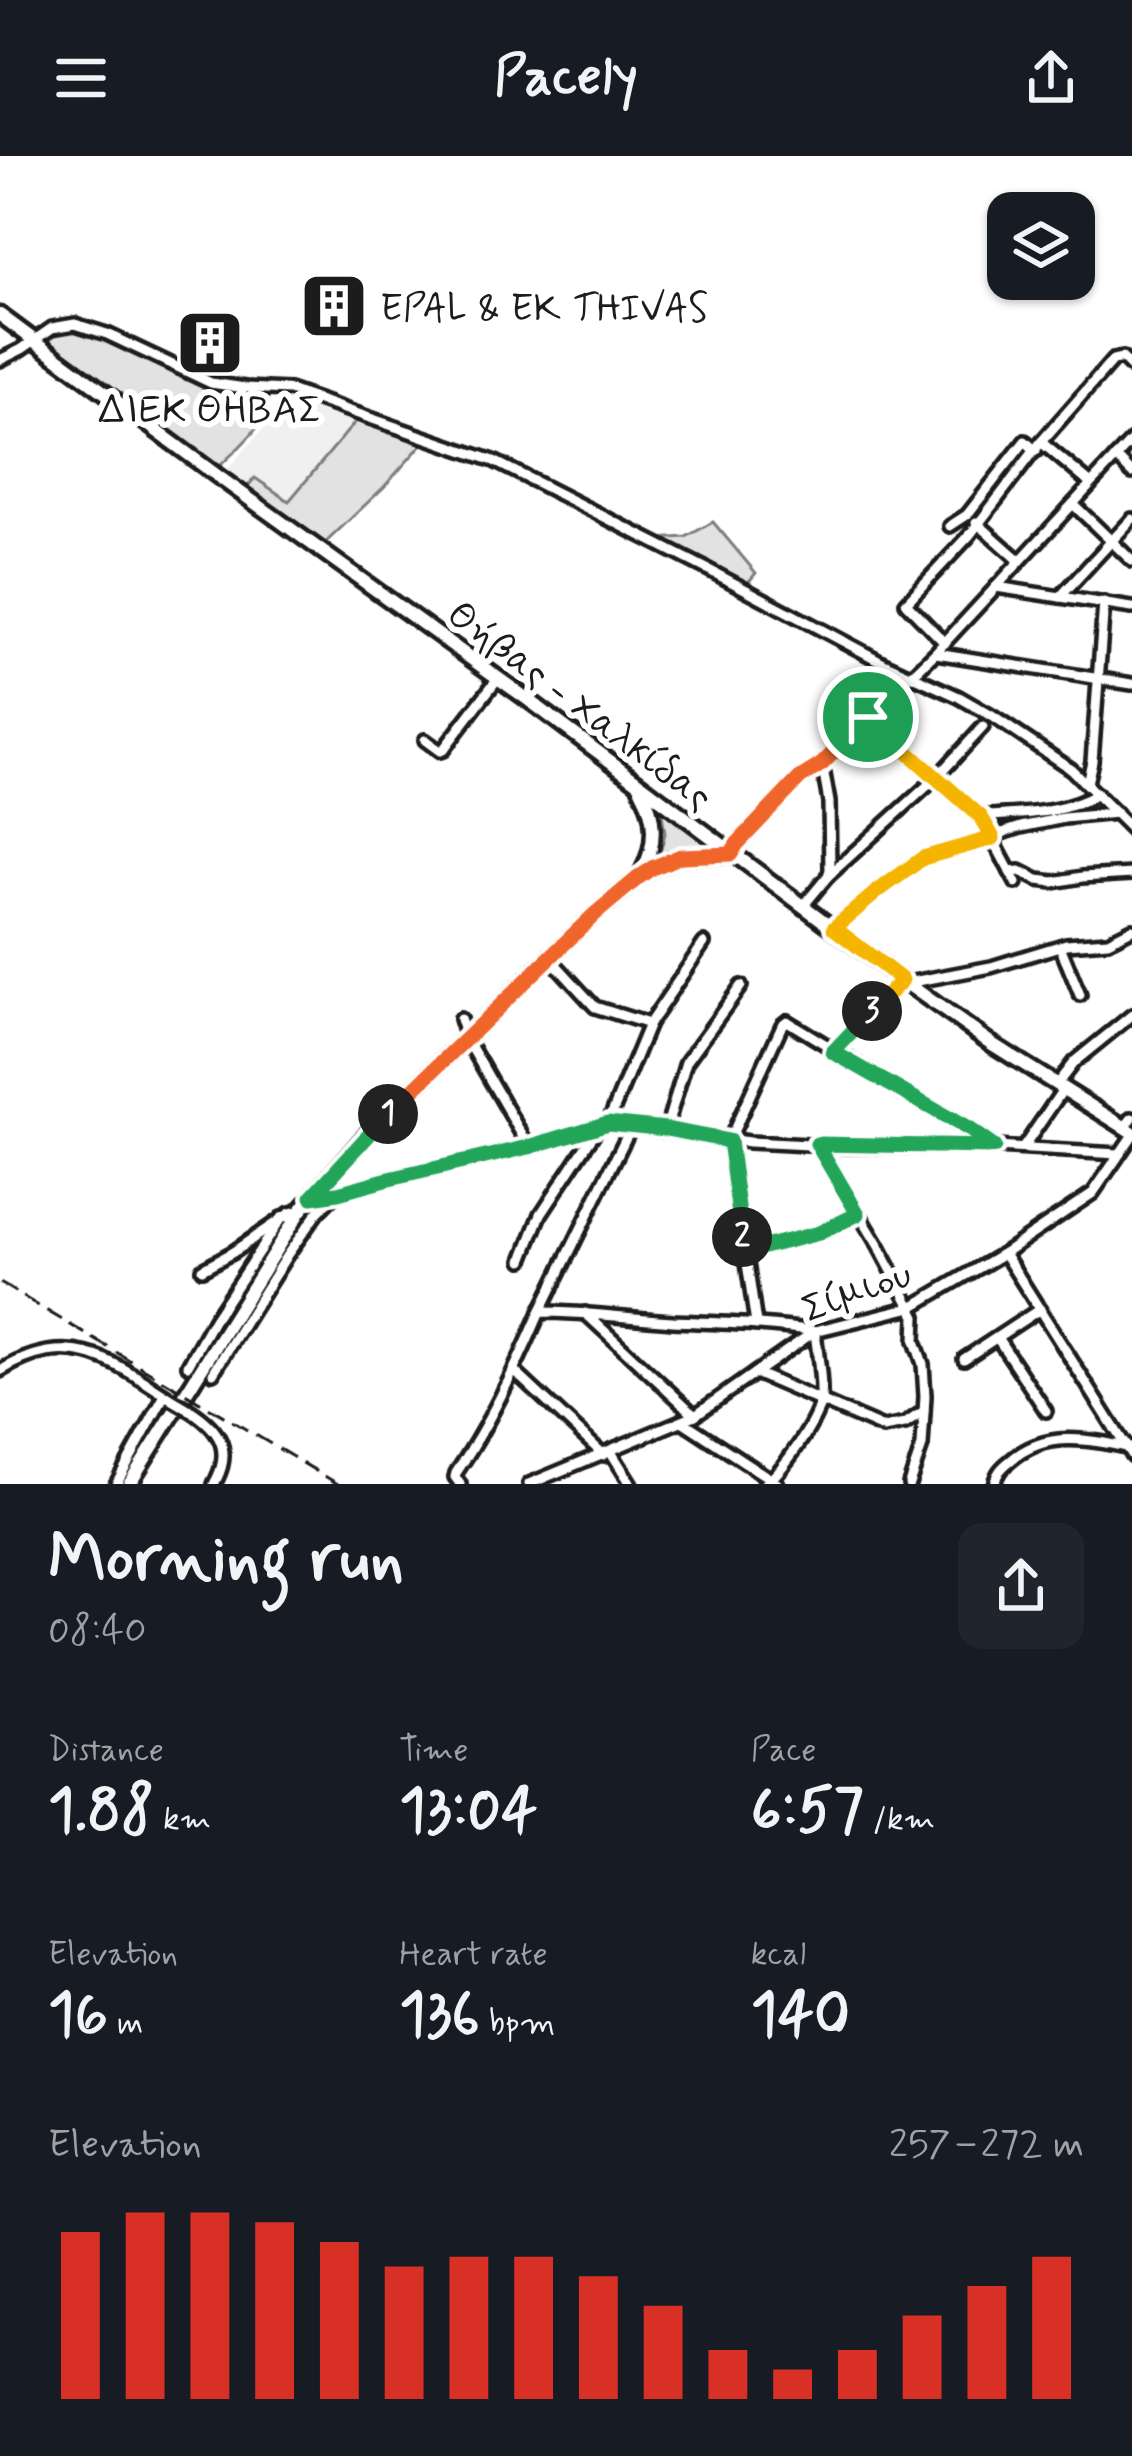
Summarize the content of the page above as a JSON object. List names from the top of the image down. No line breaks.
{"streets":{"main road":["Θήβας - Χαλκίδας"],"street":["Σίμιου"]},"crossings":[["Θήβας - Χαλκίδας","Σίμιου"]],"places":{"building":["EPAL & EK THIVAS","ΔΙΕΚ ΘΗΒΑΣ"]},"page":{"header":"Pacely","pins":["3","1","2"],"heading":["Morning run","08:40"],"stats":[["Distance","1.88 km"],["Time","13:04"],["Pace","6:57 /km"],["Elevation","16 m"],["Heart rate","136 bpm"],["kcal","140"]],"chart":["Elevation","257–272 m"]}}
